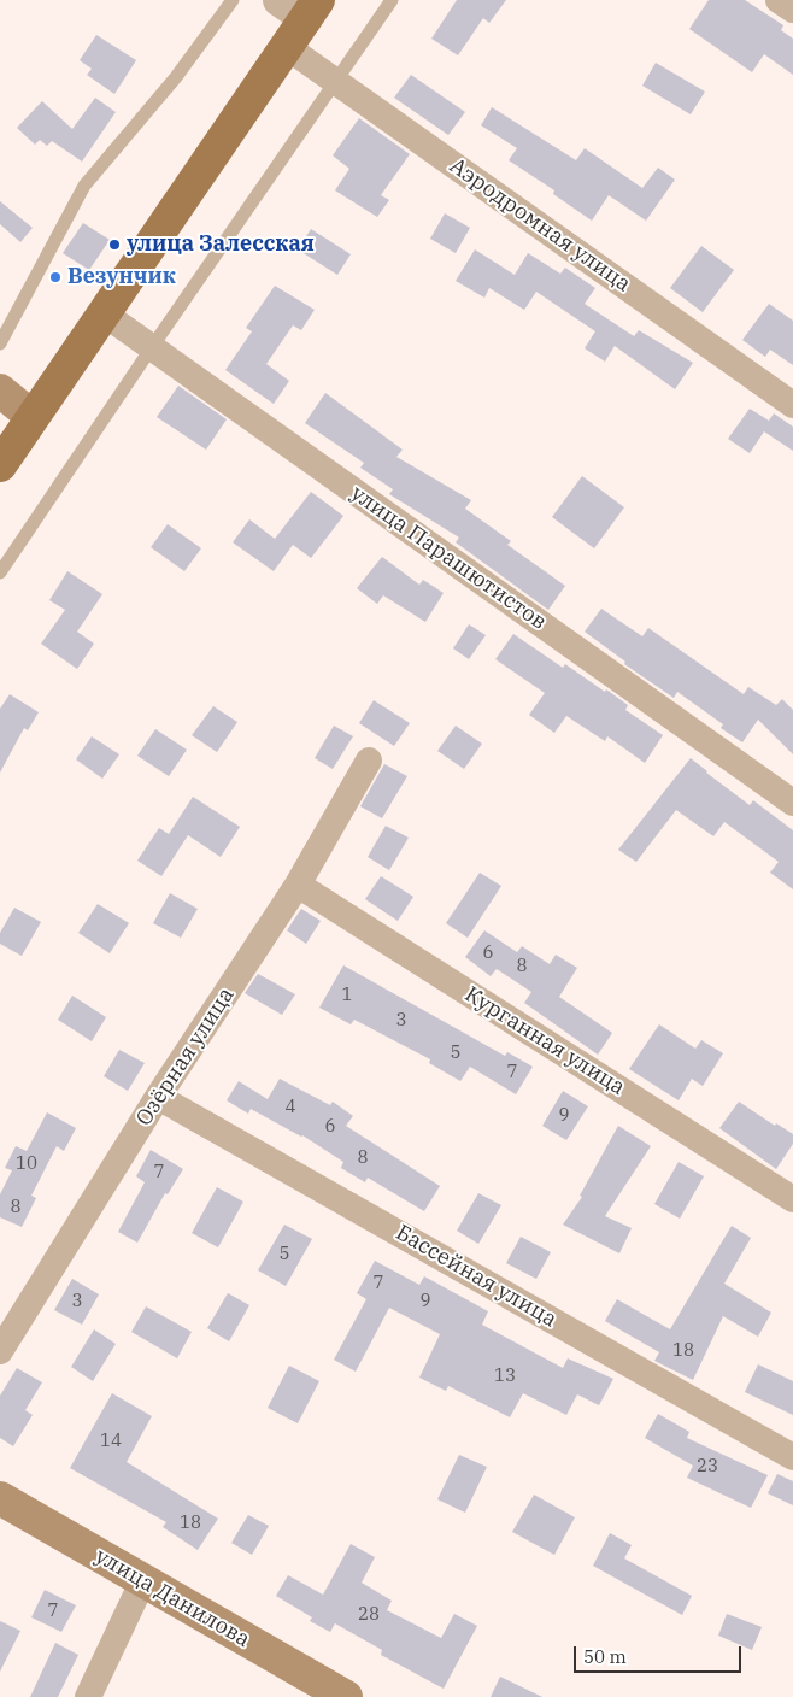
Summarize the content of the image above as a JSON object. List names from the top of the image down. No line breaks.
{"streets":{"main road":["улица Данилова"],"street":["Аэродромная улица","улица Парашютистов","Курганная улица","Озёрная улица","Бассейная улица"]},"crossings":[["Курганная улица","Озёрная улица"],["Озёрная улица","Бассейная улица"]],"places":["улица Залесская","Везунчик"],"house_numbers":["6","8","1","3","5","7","4","9","6","8","10","7","8","5","7","3","9","18","13","14","23","18","7","28"],"scale_bar":"50 m"}
